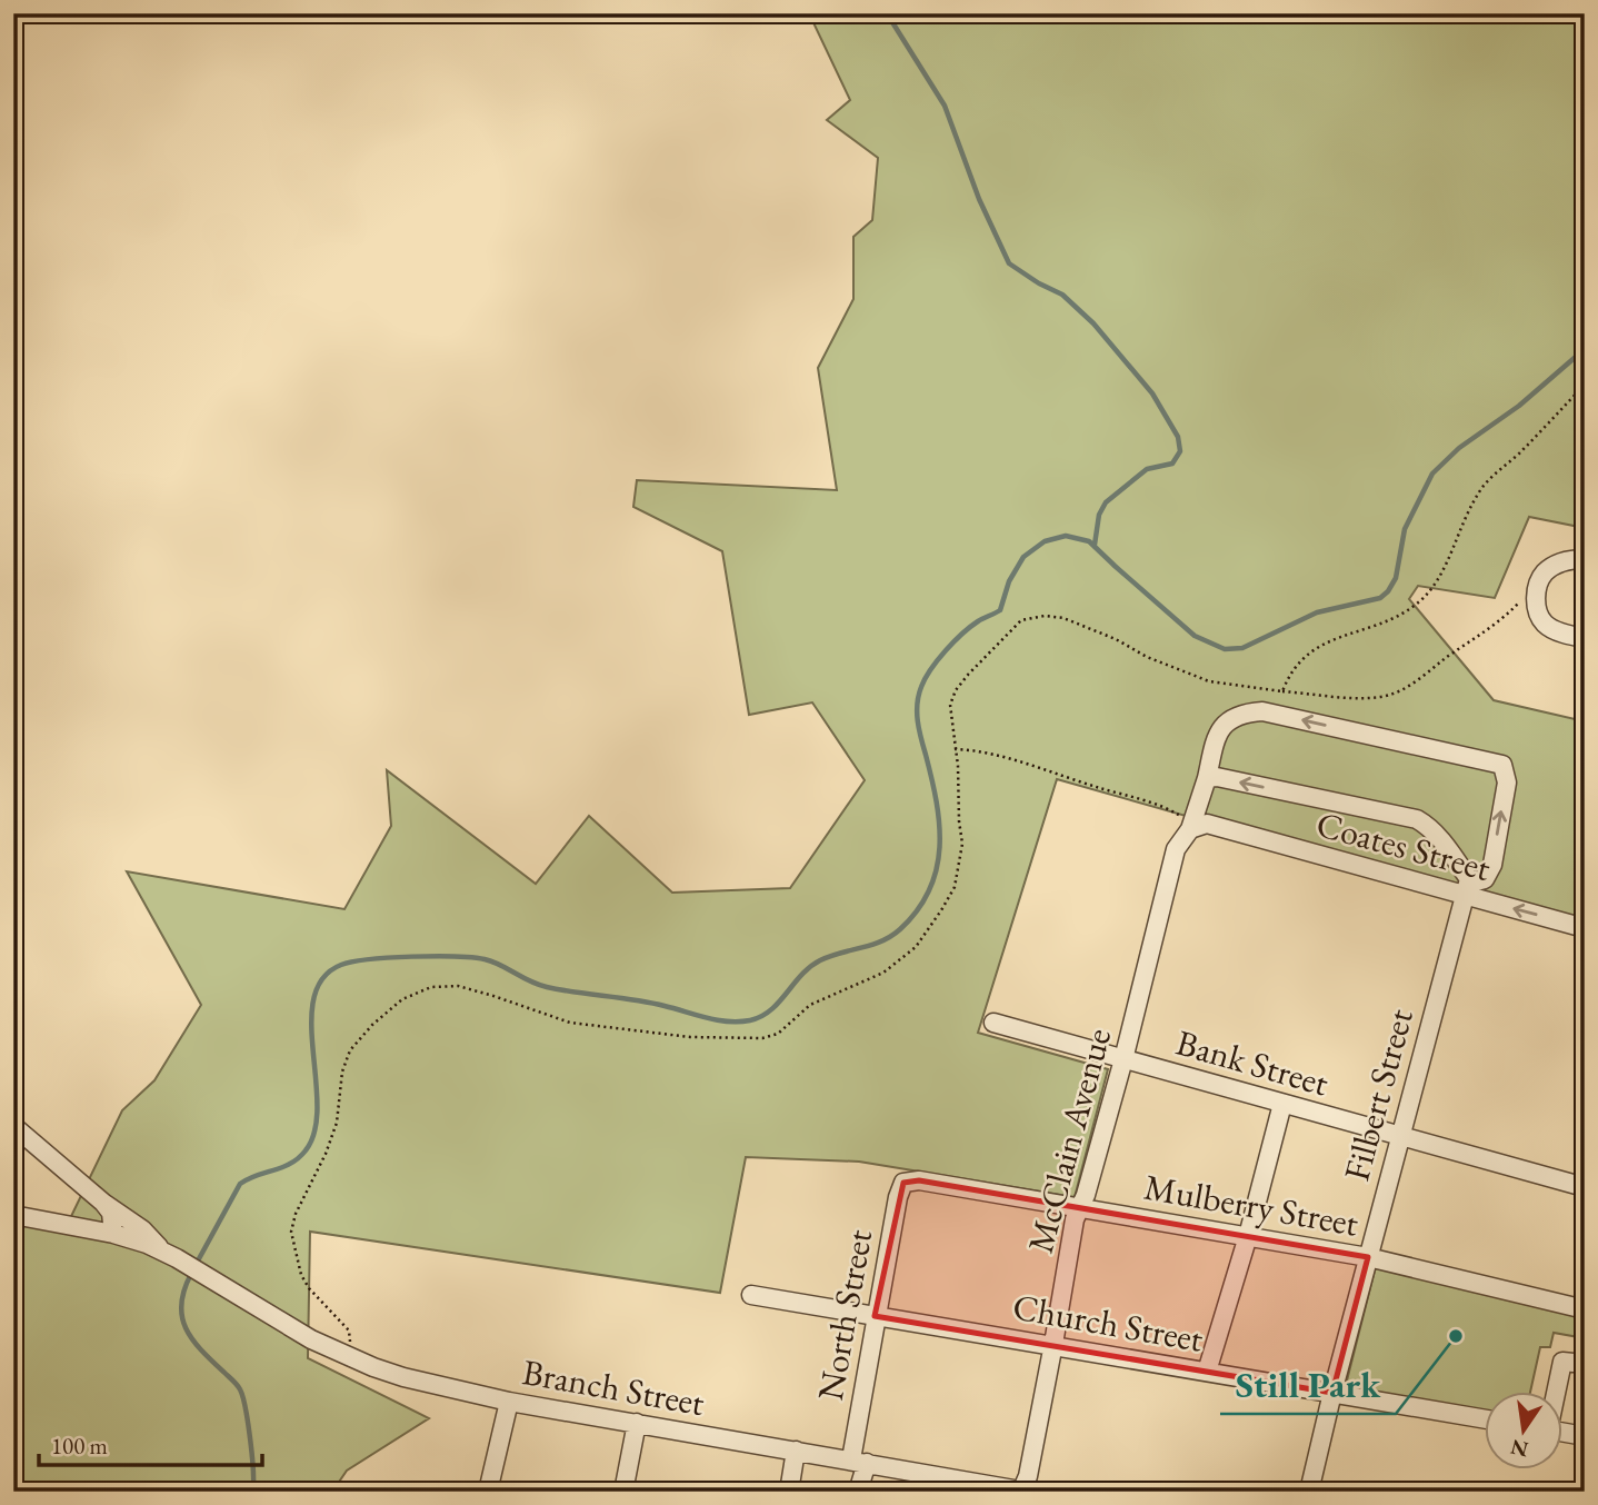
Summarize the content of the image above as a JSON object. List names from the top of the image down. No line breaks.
{"streets":{"street":["Coates Street","Bank Street","Filbert Street","McClain Avenue","Mulberry Street","North Street","Church Street","Branch Street"]},"crossings":[["Coates Street","Filbert Street"],["Coates Street","McClain Avenue"],["Bank Street","Filbert Street"],["Bank Street","McClain Avenue"],["Filbert Street","McClain Avenue"],["Filbert Street","Mulberry Street"],["Filbert Street","Church Street"],["McClain Avenue","Mulberry Street"],["McClain Avenue","Church Street"],["McClain Avenue","Branch Street"],["Mulberry Street","North Street"],["North Street","Church Street"],["North Street","Branch Street"]],"places":["Still Park"],"scale_bar":"100 m","north":"bottom"}
